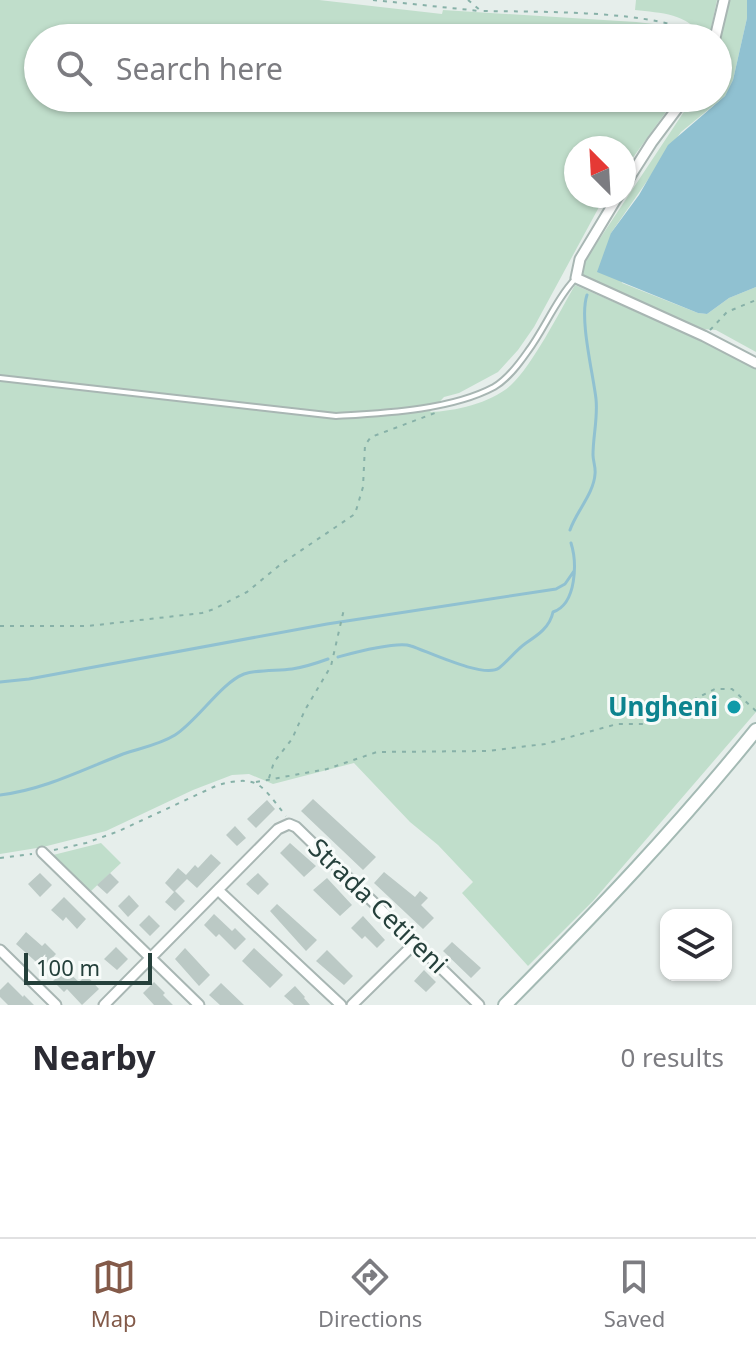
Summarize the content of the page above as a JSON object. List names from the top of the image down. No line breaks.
{"streets":{"street":["Strada Cetireni"]},"places":["Ungheni"],"scale_bar":"100 m","north":"top left","page":{"search":"Search here","scale":"100 m","heading":["Nearby","0 results"],"nav":["Map","Directions","Saved"]}}
